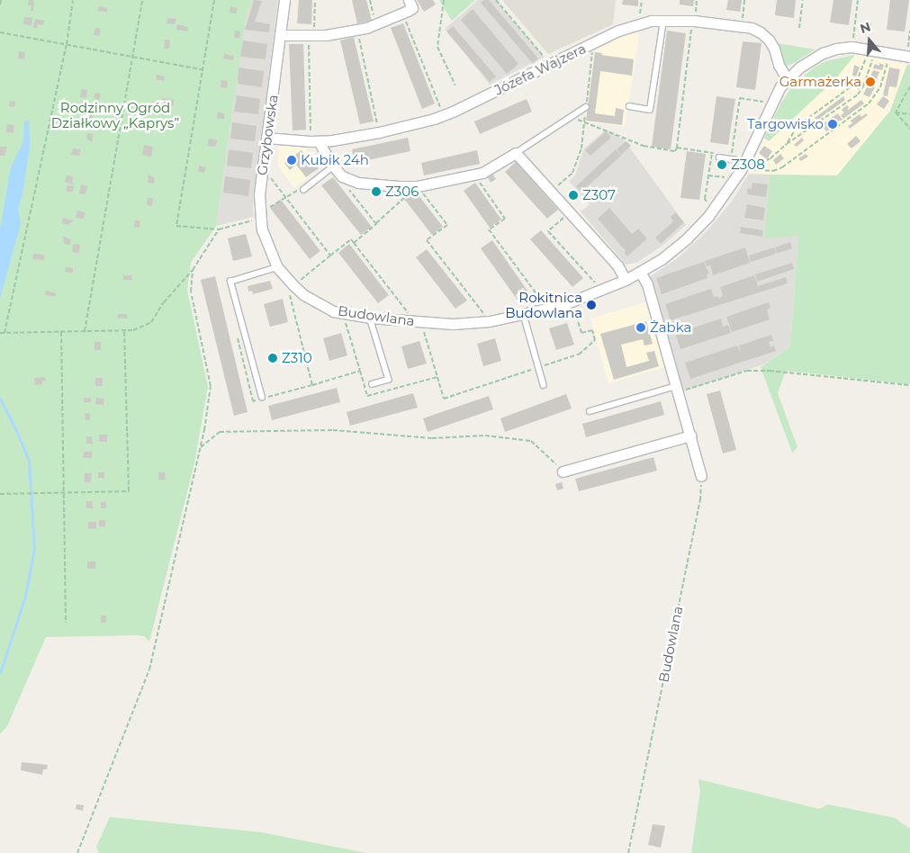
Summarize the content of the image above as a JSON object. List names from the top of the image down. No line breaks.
{"streets":{"street":["Józefa Wajzera","Grzybowska","Budowlana"]},"crossings":[["Józefa Wajzera","Grzybowska"],["Józefa Wajzera","Budowlana"],["Grzybowska","Budowlana"]],"parks":["Rodzinny Ogród Działkowy „Kaprys”"],"places":["Garmażerka","Targowisko","Kubik 24h","Z308","Z306","Z307","Rokitnica Budowlana","Żabka","Z310"],"north":"top"}
